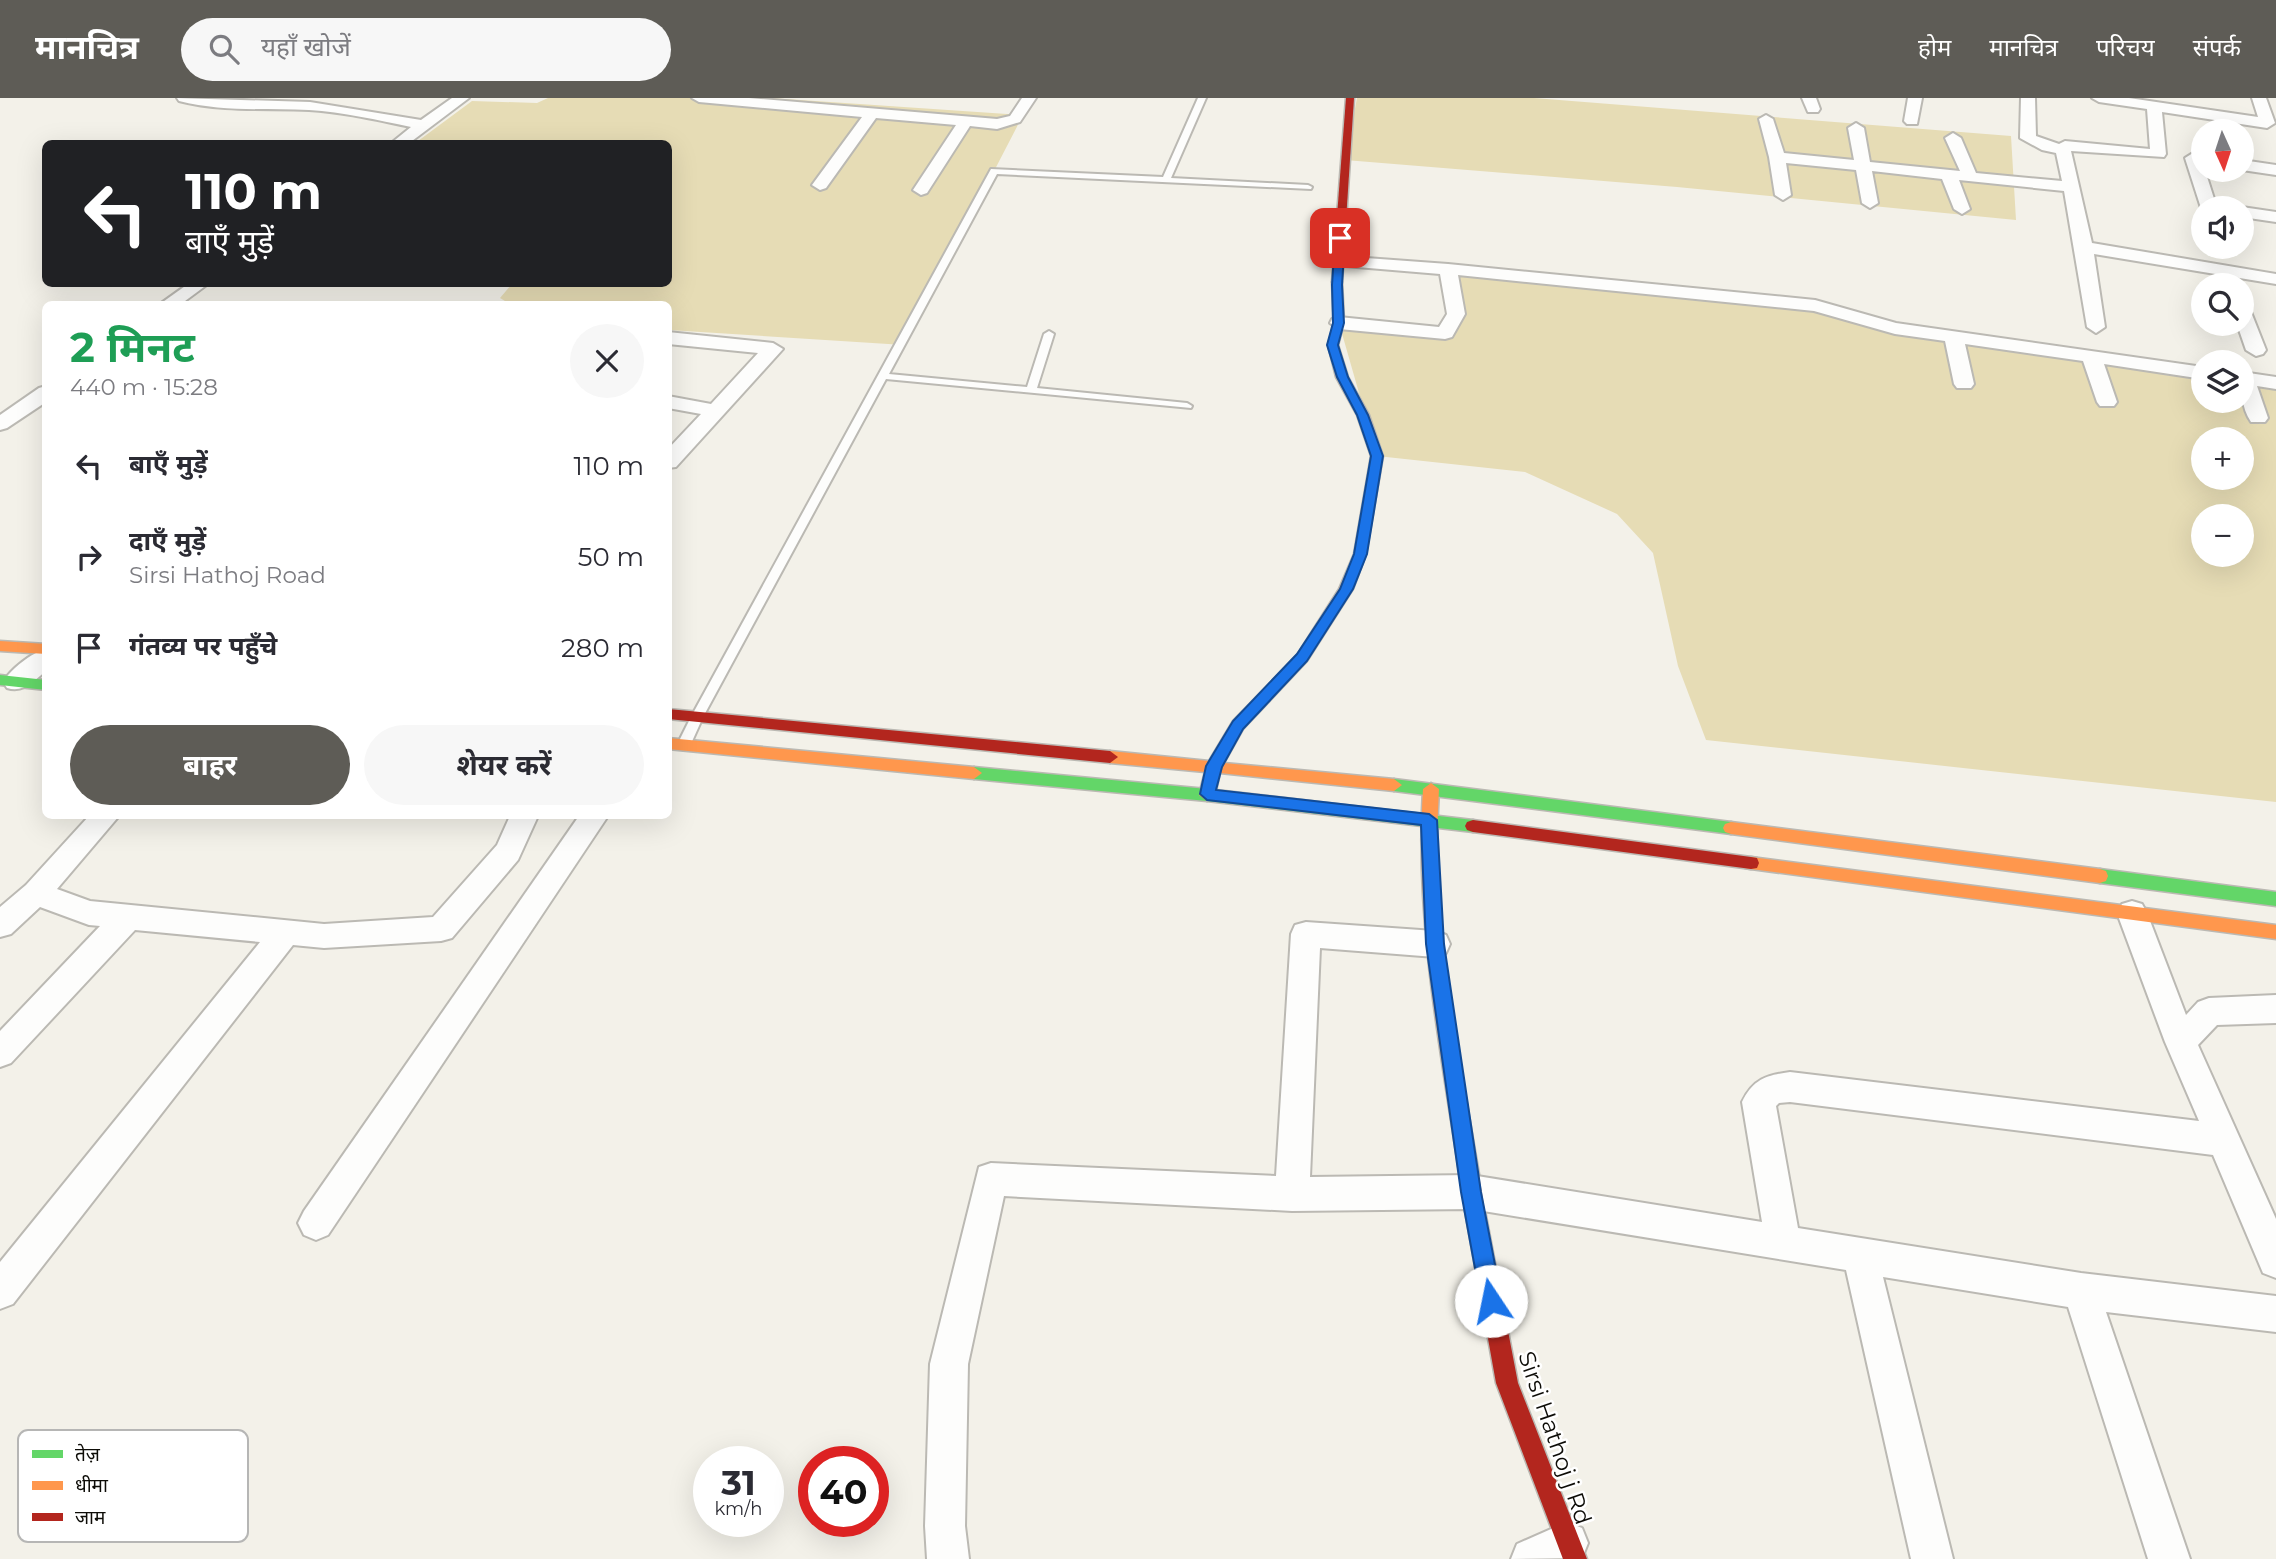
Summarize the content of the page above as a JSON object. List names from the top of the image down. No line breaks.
{"streets":{"main road":["Sirsi Hathoj j Rd"]},"legend":["तेज़","धीमा","जाम"],"north":"bottom","page":{"header":"मानचित्र","search":"यहाँ खोजें","nav":["होम","मानचित्र","परिचय","संपर्क"],"map_buttons":["+","−"],"turn":["110 m","बाएँ मुड़ें"],"heading":["2 मिनट","440 m · 15:28"],"list":[{"name":"बाएँ मुड़ें","value":"110 m"},{"name":"दाएँ मुड़ें","note":"Sirsi Hathoj Road","value":"50 m"},{"name":"गंतव्य पर पहुँचे","value":"280 m"}],"buttons":["बाहर","शेयर करें"],"speed":"31 km/h","limit":"40"}}
